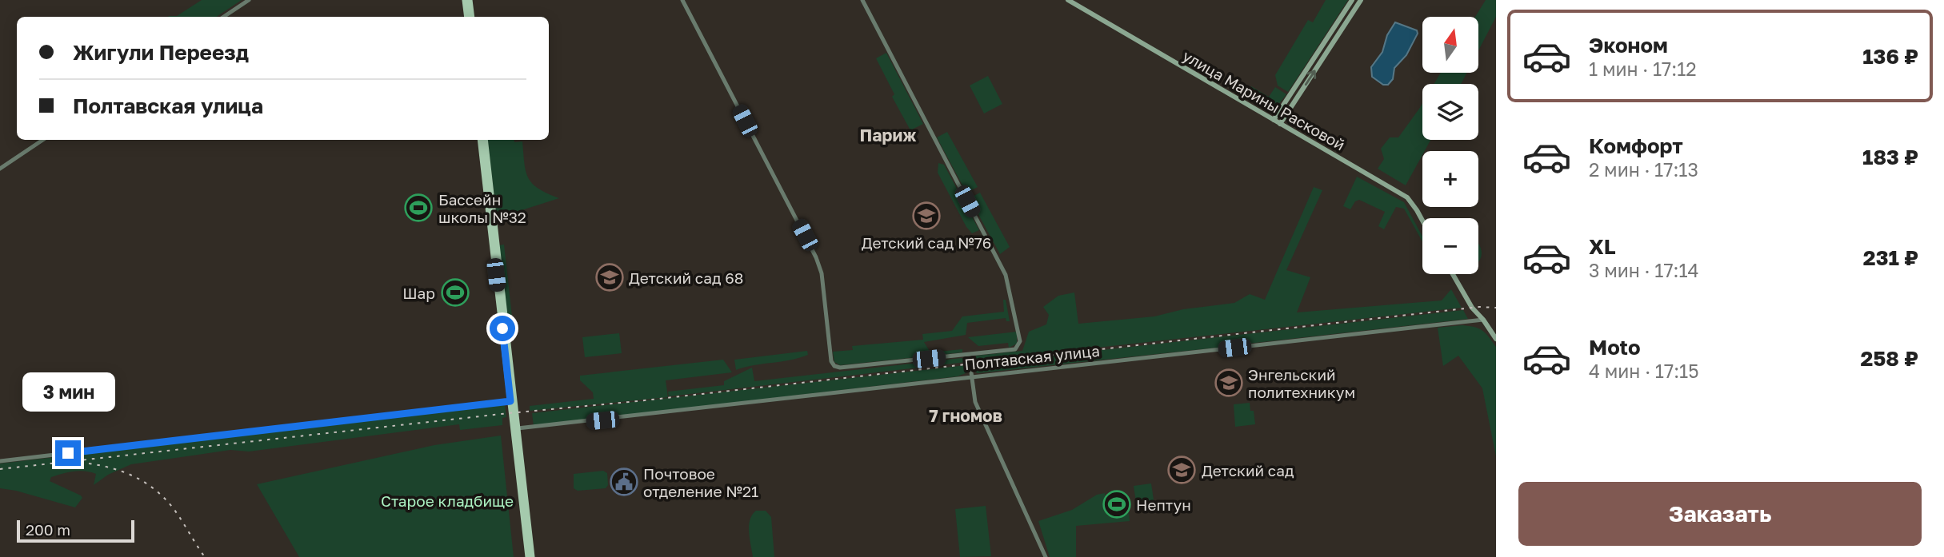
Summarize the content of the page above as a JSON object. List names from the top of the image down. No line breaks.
{"streets":{"main road":["улица Марины Расковой"],"street":["Полтавская улица"]},"districts":["Париж","7 гномов"],"parks":["Старое кладбище"],"places":{"sports":["Бассейн школы №32","Шар","Нептун"],"school or university":["Детский сад №76","Детский сад 68","Энгельский политехникум","Детский сад"],"public building":["Почтовое отделение №21"]},"scale_bar":"200 m","north":"top","page":{"list":[{"name":"Эконом","note":"1 мин · 17:12","value":"136 ₽"},{"name":"Комфорт","note":"2 мин · 17:13","value":"183 ₽"},{"name":"XL","note":"3 мин · 17:14","value":"231 ₽"},{"name":"Moto","note":"4 мин · 17:15","value":"258 ₽"}],"map_buttons":["+","−"],"banner":["Жигули Переезд","Полтавская улица"],"bubble":"3 мин","buttons":"Заказать","scale":"200 m"}}
